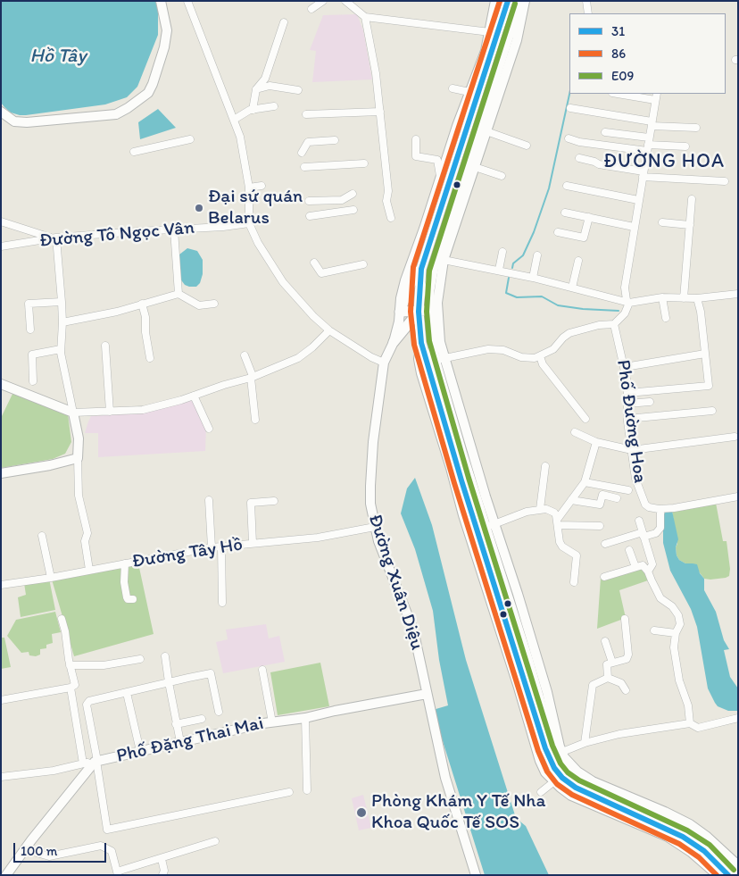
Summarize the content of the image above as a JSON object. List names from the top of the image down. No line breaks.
{"streets":{"street":["Đường Tô Ngọc Vân","Phố Đường Hoa","Đường Tây Hồ","Đường Xuân Diệu","Phố Đặng Thai Mai"]},"crossings":[["Đường Tây Hồ","Đường Xuân Diệu"],["Đường Xuân Diệu","Phố Đặng Thai Mai"]],"districts":["ĐƯỜNG HOA"],"water":["Hồ Tây"],"places":["Đại sứ quán Belarus","Phòng Khám Y Tế Nha Khoa Quốc Tế SOS"],"lines":["transit line 31","transit line 86","transit line E09"],"legend":["31","86","E09"],"scale_bar":"100 m"}
